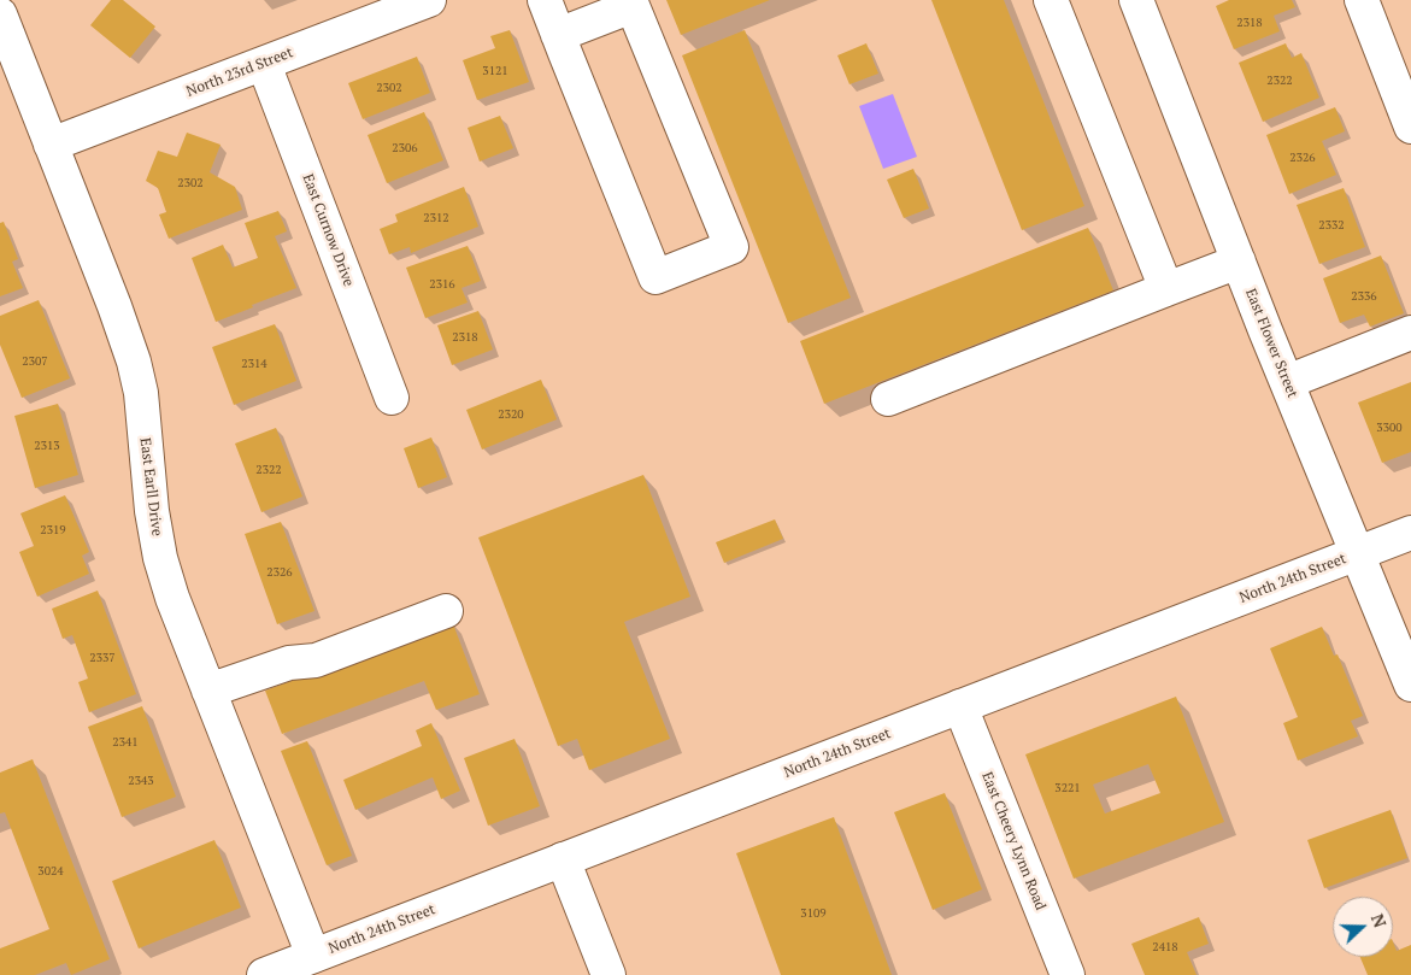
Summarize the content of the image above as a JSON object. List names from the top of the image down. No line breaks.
{"streets":{"street":["North 23rd Street","East Curnow Drive","East Flower Street","East Earll Drive","North 24th Street","East Cheery Lynn Road"]},"crossings":[["North 23rd Street","East Curnow Drive"],["North 23rd Street","East Earll Drive"],["East Flower Street","North 24th Street"],["East Earll Drive","North 24th Street"],["North 24th Street","East Cheery Lynn Road"]],"house_numbers":["2318","3121","2322","2302","2306","2326","2302","2312","2332","2316","2336","2318","2307","2314","2320","3300","2313","2322","2319","2326","2337","2341","2343","3221","3024","3109","2418"],"north":"right"}
